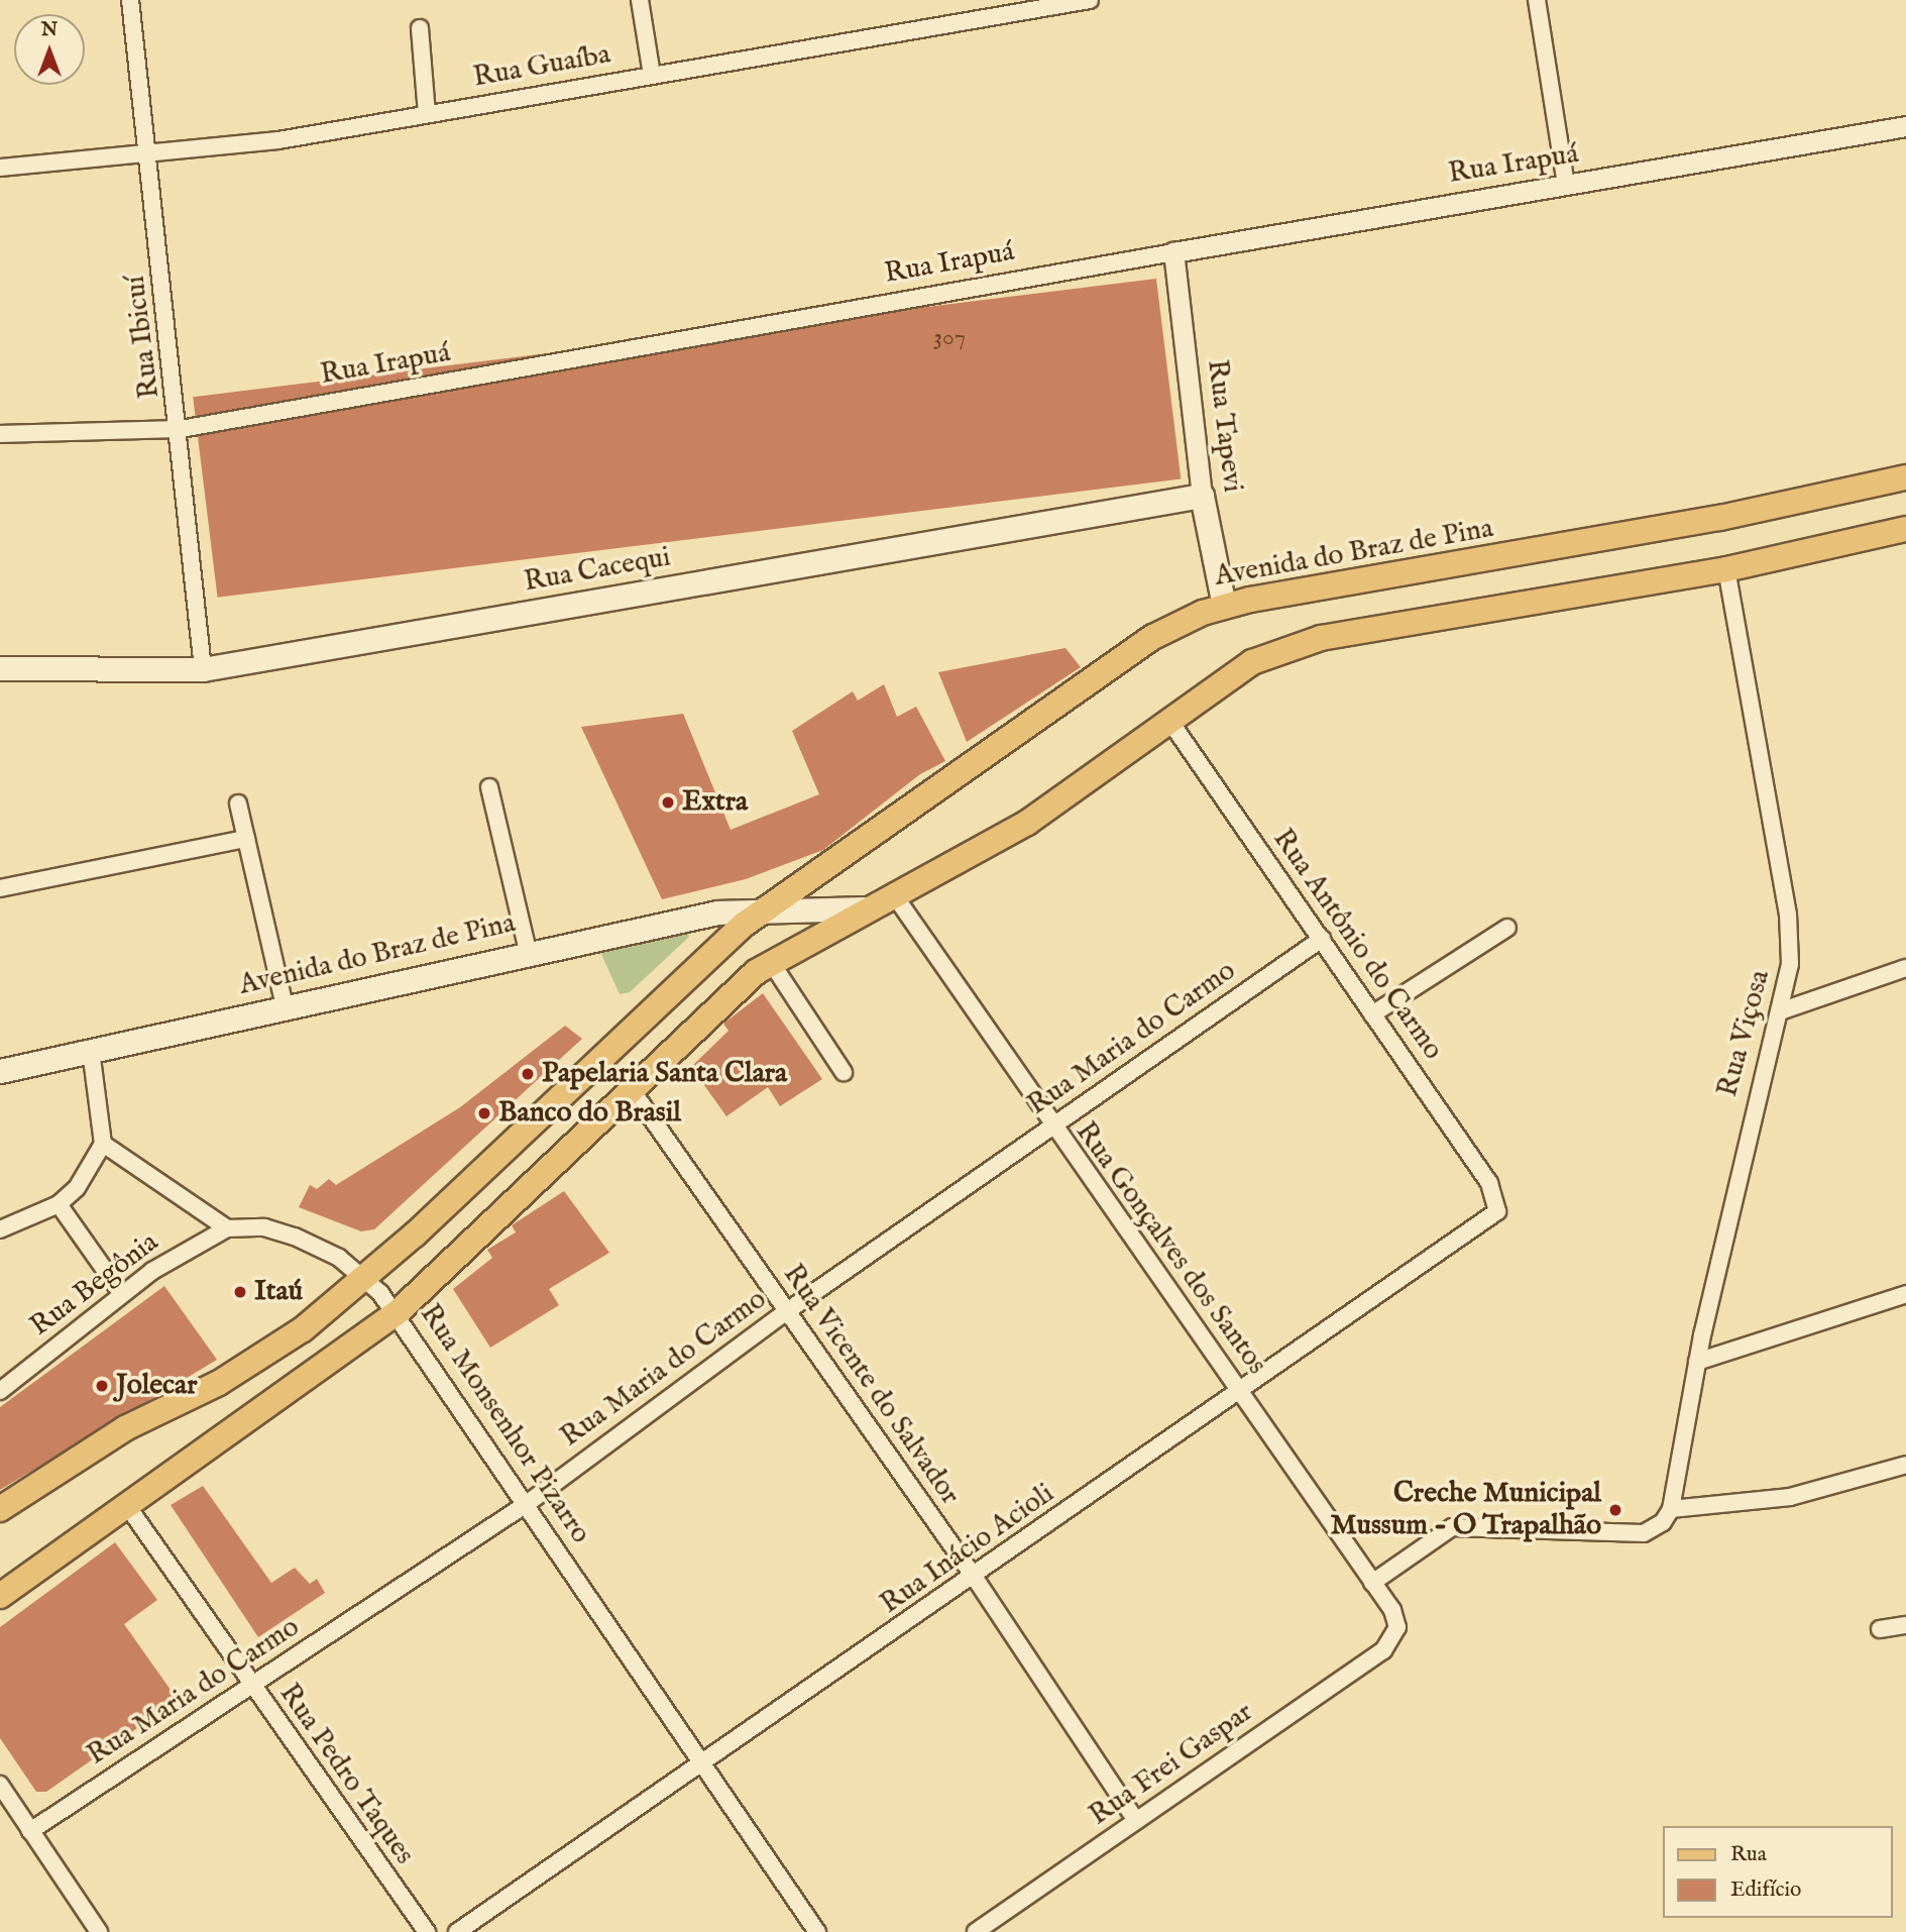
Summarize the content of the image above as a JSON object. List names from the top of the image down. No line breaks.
{"streets":{"main road":["Rua Tapevi","Avenida do Braz de Pina","Rua Cacequi"],"street":["Rua Guaíba","Rua Irapuá","Rua Ibicuí","Rua Antônio do Carmo","Rua Viçosa","Rua Maria do Carmo","Rua Gonçalves dos Santos","Rua Begônia","Rua Vicente do Salvador","Rua Monsenhor Pizarro","Rua Inácio Acioli","Rua Frei Gaspar","Rua Pedro Taques"]},"crossings":[["Rua Guaíba","Rua Ibicuí"],["Rua Irapuá","Rua Ibicuí"],["Rua Irapuá","Rua Tapevi"],["Rua Ibicuí","Rua Cacequi"],["Rua Tapevi","Avenida do Braz de Pina"],["Rua Tapevi","Rua Cacequi"],["Avenida do Braz de Pina","Rua Antônio do Carmo"],["Avenida do Braz de Pina","Rua Viçosa"],["Avenida do Braz de Pina","Rua Gonçalves dos Santos"],["Rua Antônio do Carmo","Rua Maria do Carmo"],["Rua Antônio do Carmo","Rua Inácio Acioli"],["Rua Maria do Carmo","Rua Gonçalves dos Santos"],["Rua Maria do Carmo","Rua Vicente do Salvador"],["Rua Maria do Carmo","Rua Monsenhor Pizarro"],["Rua Maria do Carmo","Rua Pedro Taques"],["Rua Gonçalves dos Santos","Rua Inácio Acioli"],["Rua Gonçalves dos Santos","Rua Frei Gaspar"],["Rua Begônia","Rua Monsenhor Pizarro"],["Rua Vicente do Salvador","Rua Inácio Acioli"],["Rua Vicente do Salvador","Rua Frei Gaspar"],["Rua Monsenhor Pizarro","Rua Inácio Acioli"]],"places":["Extra","Papelaria Santa Clara","Banco do Brasil","Itaú","Jolecar","Creche Municipal Mussum - O Trapalhão"],"house_numbers":["307"],"legend":["Rua","Edifício"],"north":"top"}
